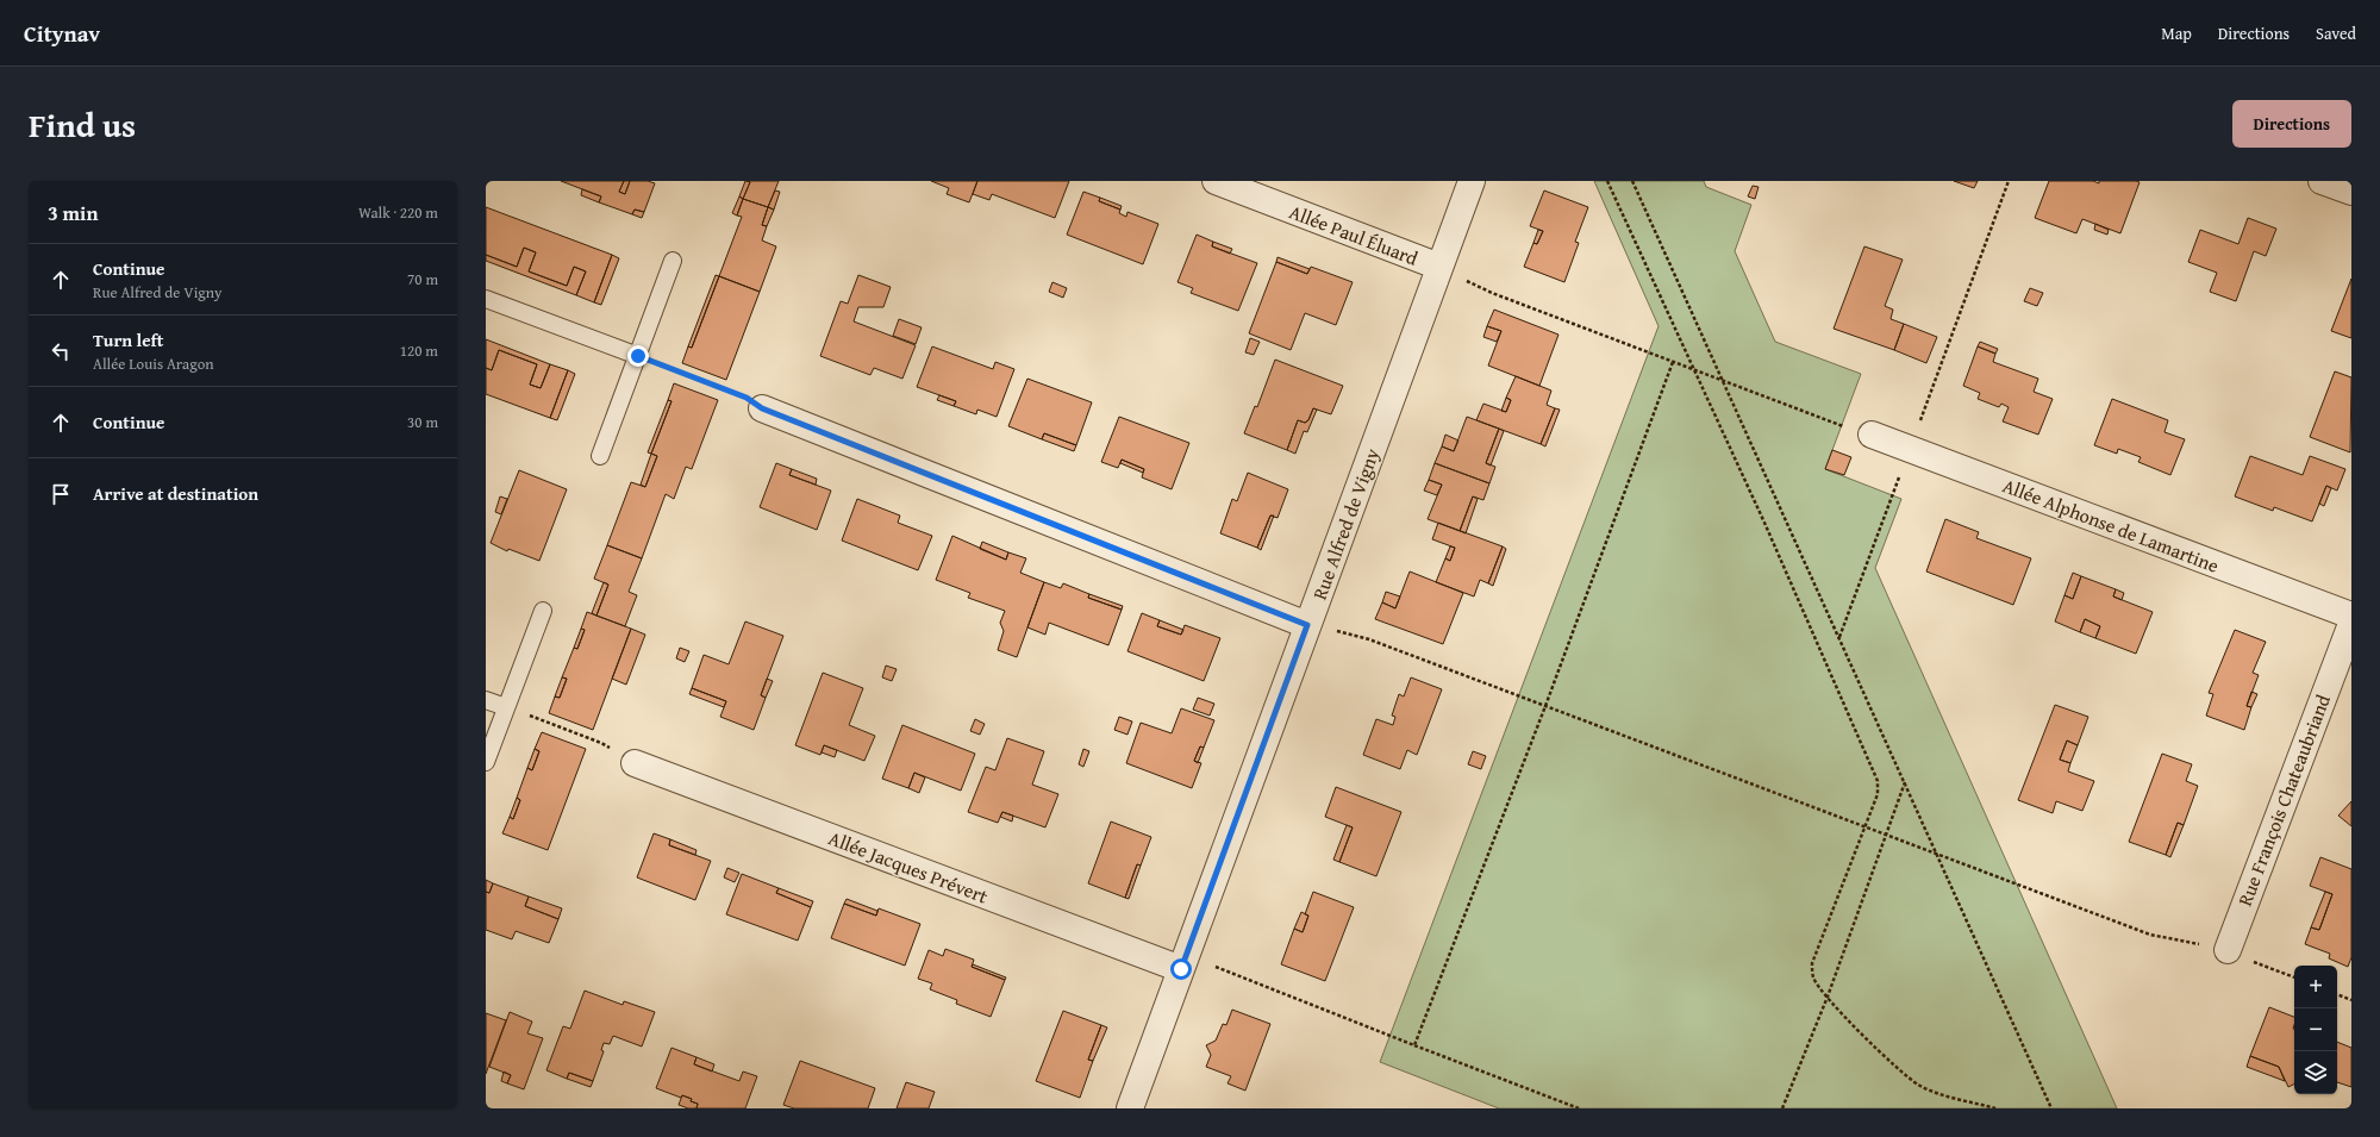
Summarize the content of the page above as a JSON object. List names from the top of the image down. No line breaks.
{"streets":{"street":["Allée Paul Éluard","Rue Alfred de Vigny","Allée Alphonse de Lamartine","Rue François Chateaubriand","Allée Jacques Prévert"]},"crossings":[["Allée Paul Éluard","Rue Alfred de Vigny"],["Rue Alfred de Vigny","Allée Jacques Prévert"]],"page":{"header":"Citynav","nav":["Map","Directions","Saved"],"title":"Find us","buttons":"Directions","heading":["3 min","Walk · 220 m"],"list":[["Continue","Rue Alfred de Vigny","70 m"],["Turn left","Allée Louis Aragon","120 m"],["Continue","30 m"],"Arrive at destination"],"map_buttons":["+","−"]}}
